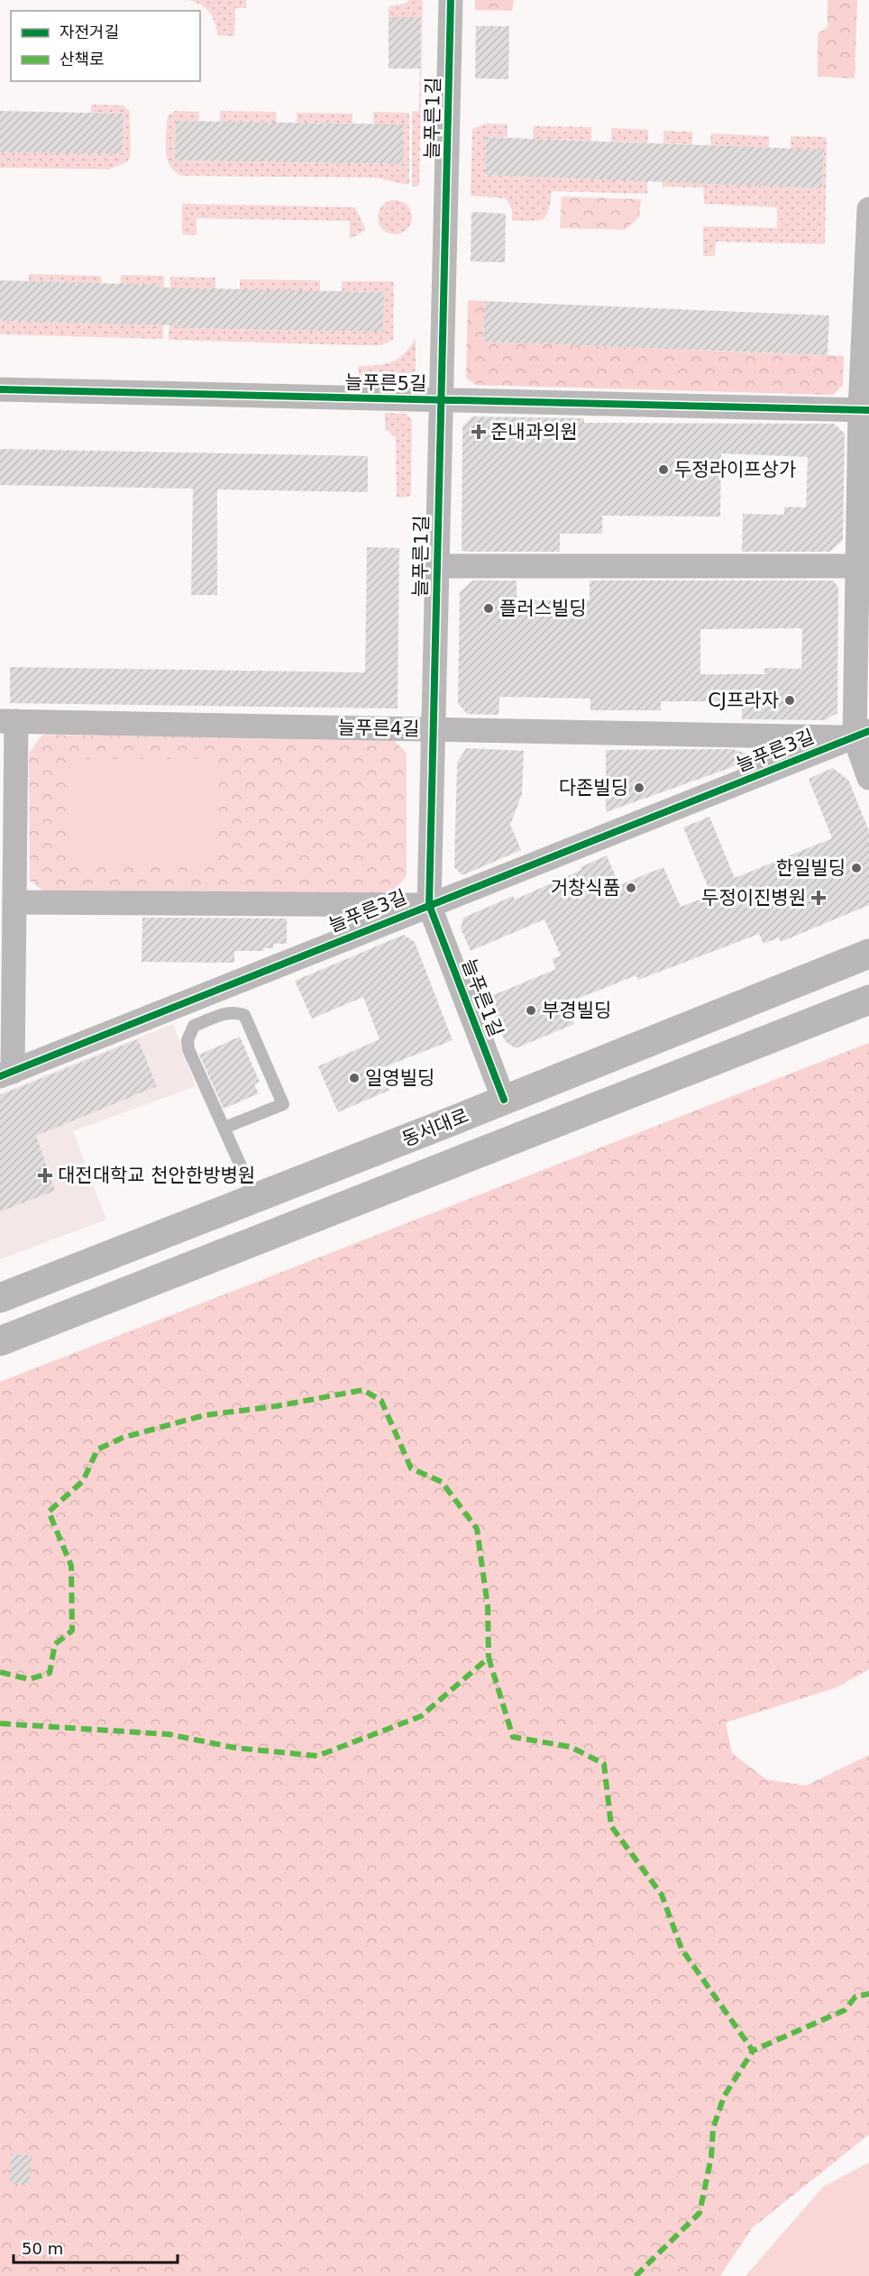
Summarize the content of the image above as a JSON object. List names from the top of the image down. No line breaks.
{"streets":{"main road":["동서대로"],"street":["늘푸른1길","늘푸른5길","늘푸른4길","늘푸른3길"]},"crossings":[["늘푸른1길","늘푸른5길"],["늘푸른1길","늘푸른4길"],["늘푸른1길","늘푸른3길"],["늘푸른1길","동서대로"],["늘푸른4길","늘푸른3길"]],"places":{"health":["준내과의원","두정이진병원","대전대학교 천안한방병원"],"other":["두정라이프상가","플러스빌딩","CJ프라자","다존빌딩","한일빌딩","거창식품","부경빌딩","일영빌딩"]},"legend":["자전거길","산책로"],"scale_bar":"50 m"}
